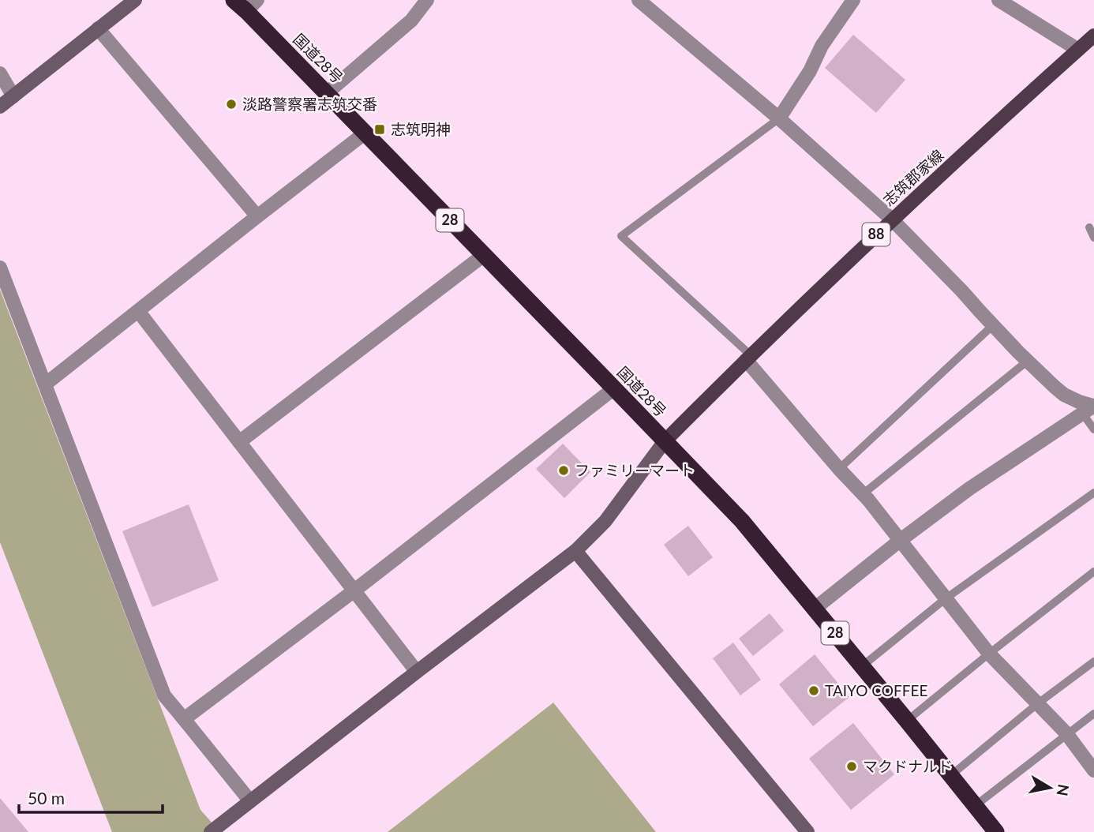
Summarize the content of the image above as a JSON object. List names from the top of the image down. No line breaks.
{"streets":{"highway":["国道28号","28"],"main road":["志筑郡家線","88"]},"crossings":[["国道28号","志筑郡家線"]],"places":{"other":["淡路警察署志筑交番","ファミリーマート","TAIYO COFFEE","マクドナルド"],"transit":["志筑明神"]},"scale_bar":"50 m","north":"right"}
